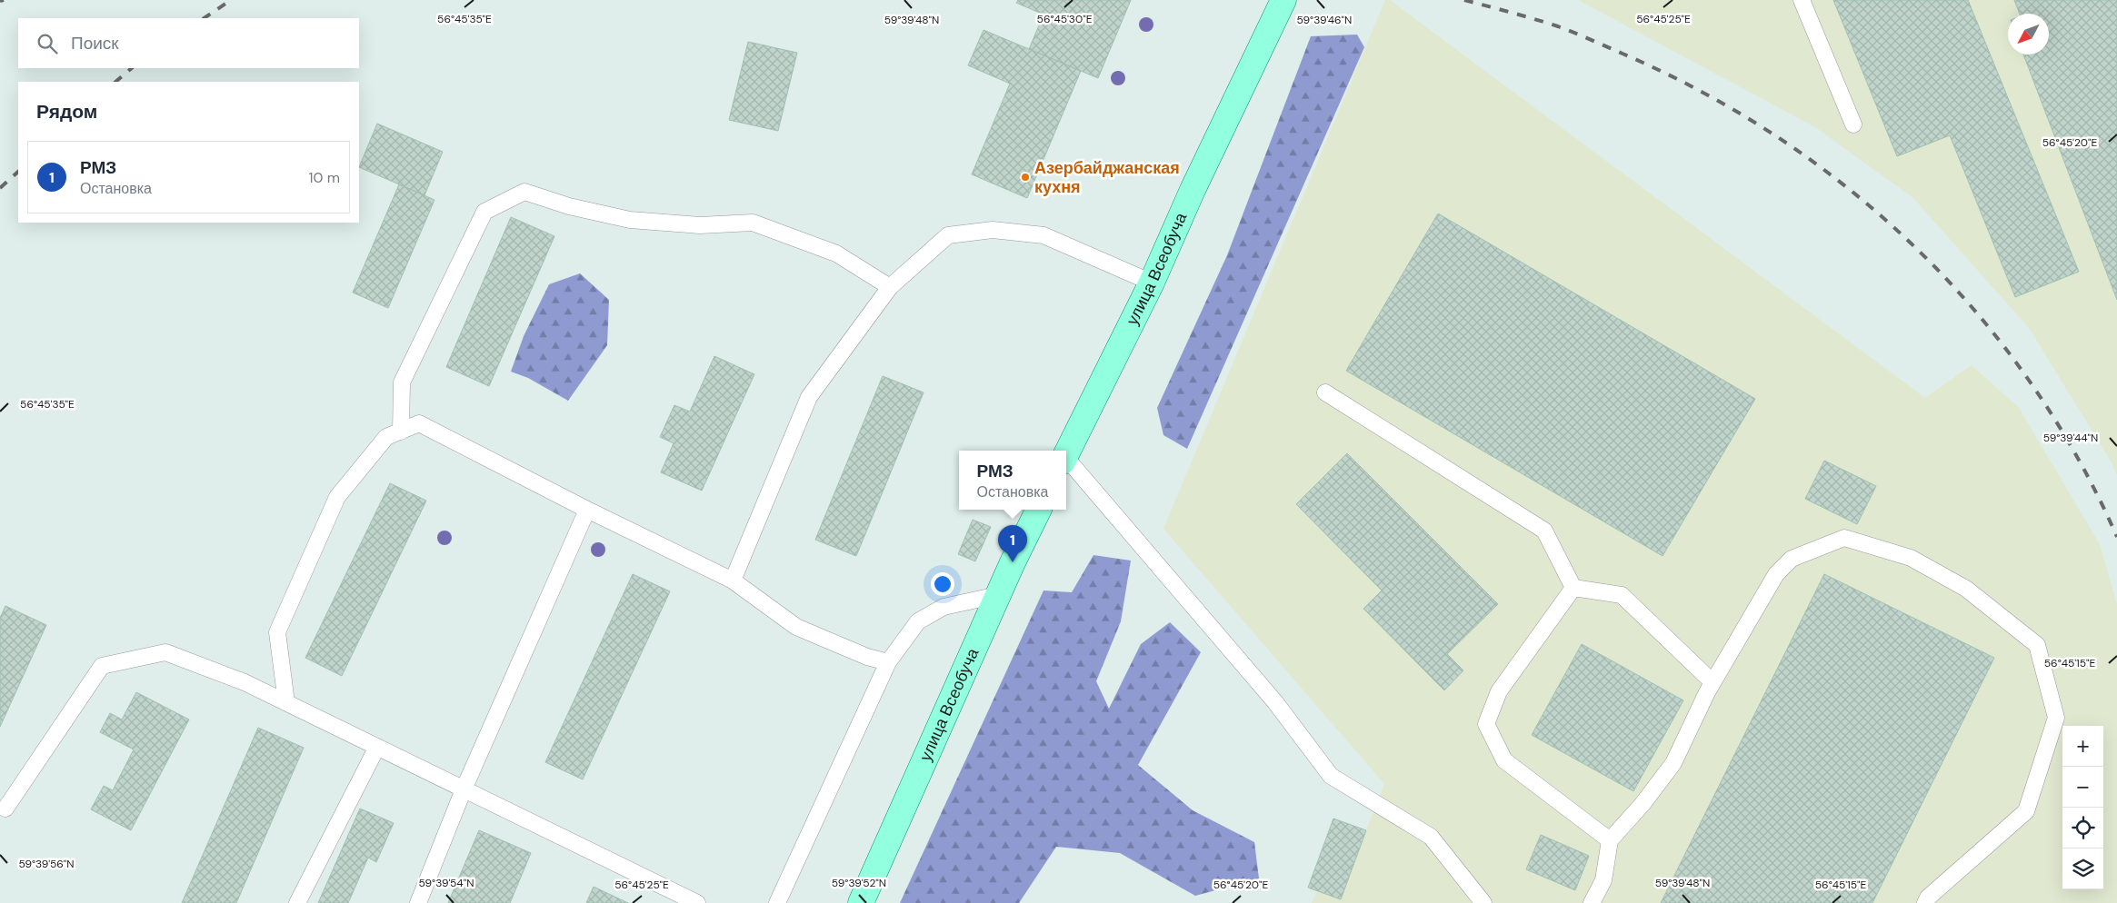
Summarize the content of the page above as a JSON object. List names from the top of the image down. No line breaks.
{"streets":{"main road":["улица Всеобуча"]},"places":["Азербайджанская кухня"],"north":"bottom left","page":{"search":"Поиск","heading":"Рядом","list":[{"mark":"1","name":"РМЗ","note":"Остановка","value":"10 m"}],"popup":["РМЗ","Остановка"],"pins":"1","map_buttons":["+","−"]},"coordinates":["56°45'35\"E","56°45'30\"E","56°45'25\"E","59°39'48\"N","59°39'46\"N","56°45'20\"E","59°39'44\"N","56°45'15\"E","59°39'56\"N","59°39'54\"N","59°39'52\"N"]}
